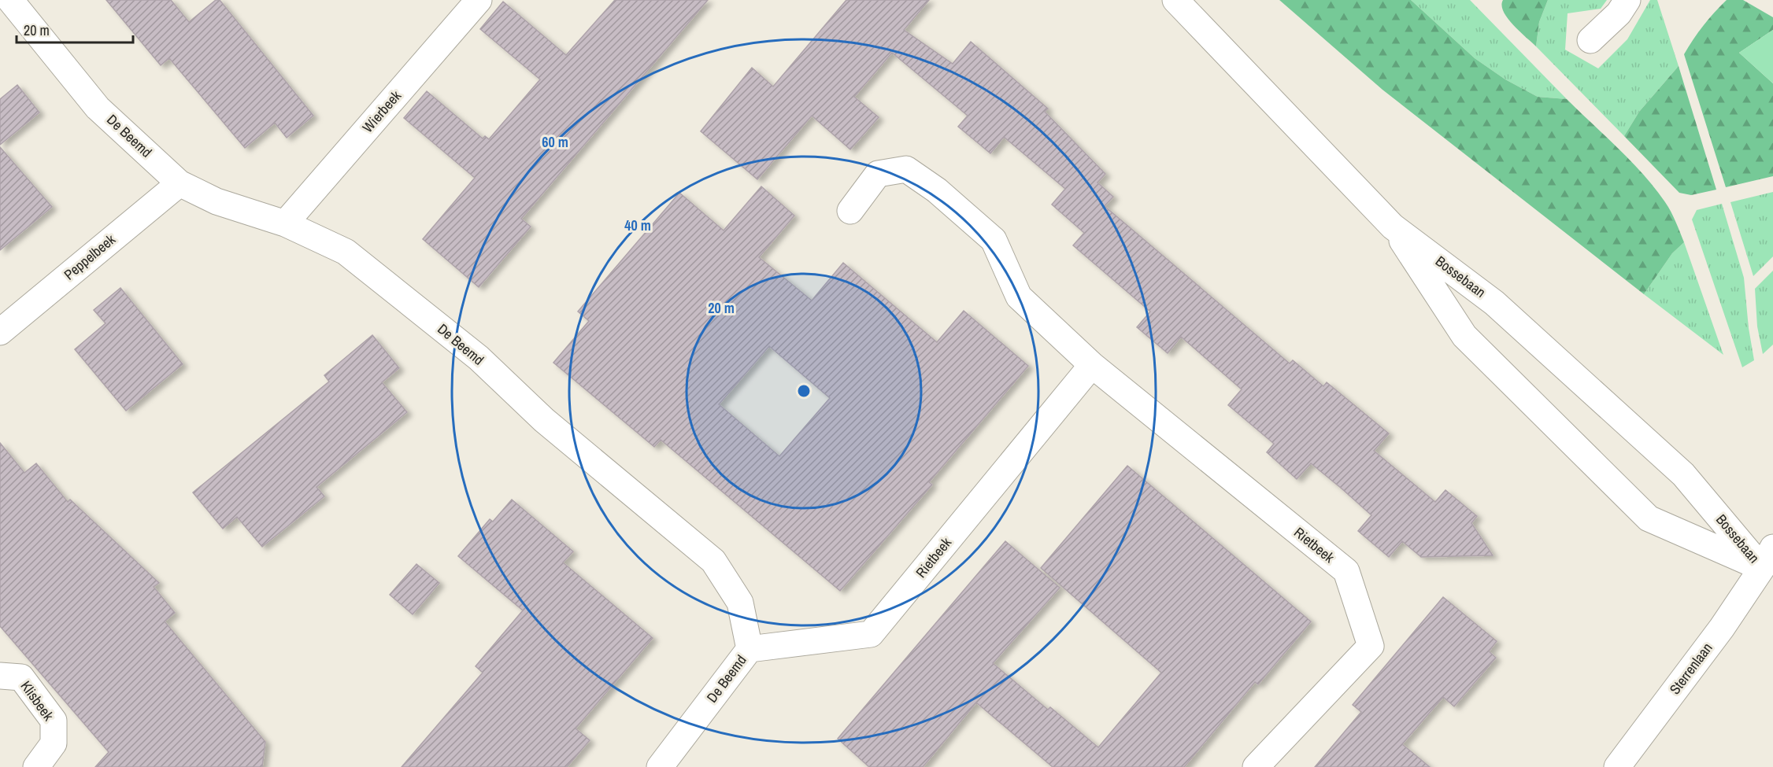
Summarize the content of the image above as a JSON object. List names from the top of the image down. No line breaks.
{"streets":{"street":["Wierbeek","De Beemd","Peppelbeek","Bossebaan","Rietbeek","Sterrenlaan","Klisbeek"]},"crossings":[["Wierbeek","De Beemd"],["De Beemd","Peppelbeek"],["De Beemd","Rietbeek"],["Bossebaan","Sterrenlaan"]],"scale_bar":"20 m","rings":["60 m","40 m","20 m"]}
